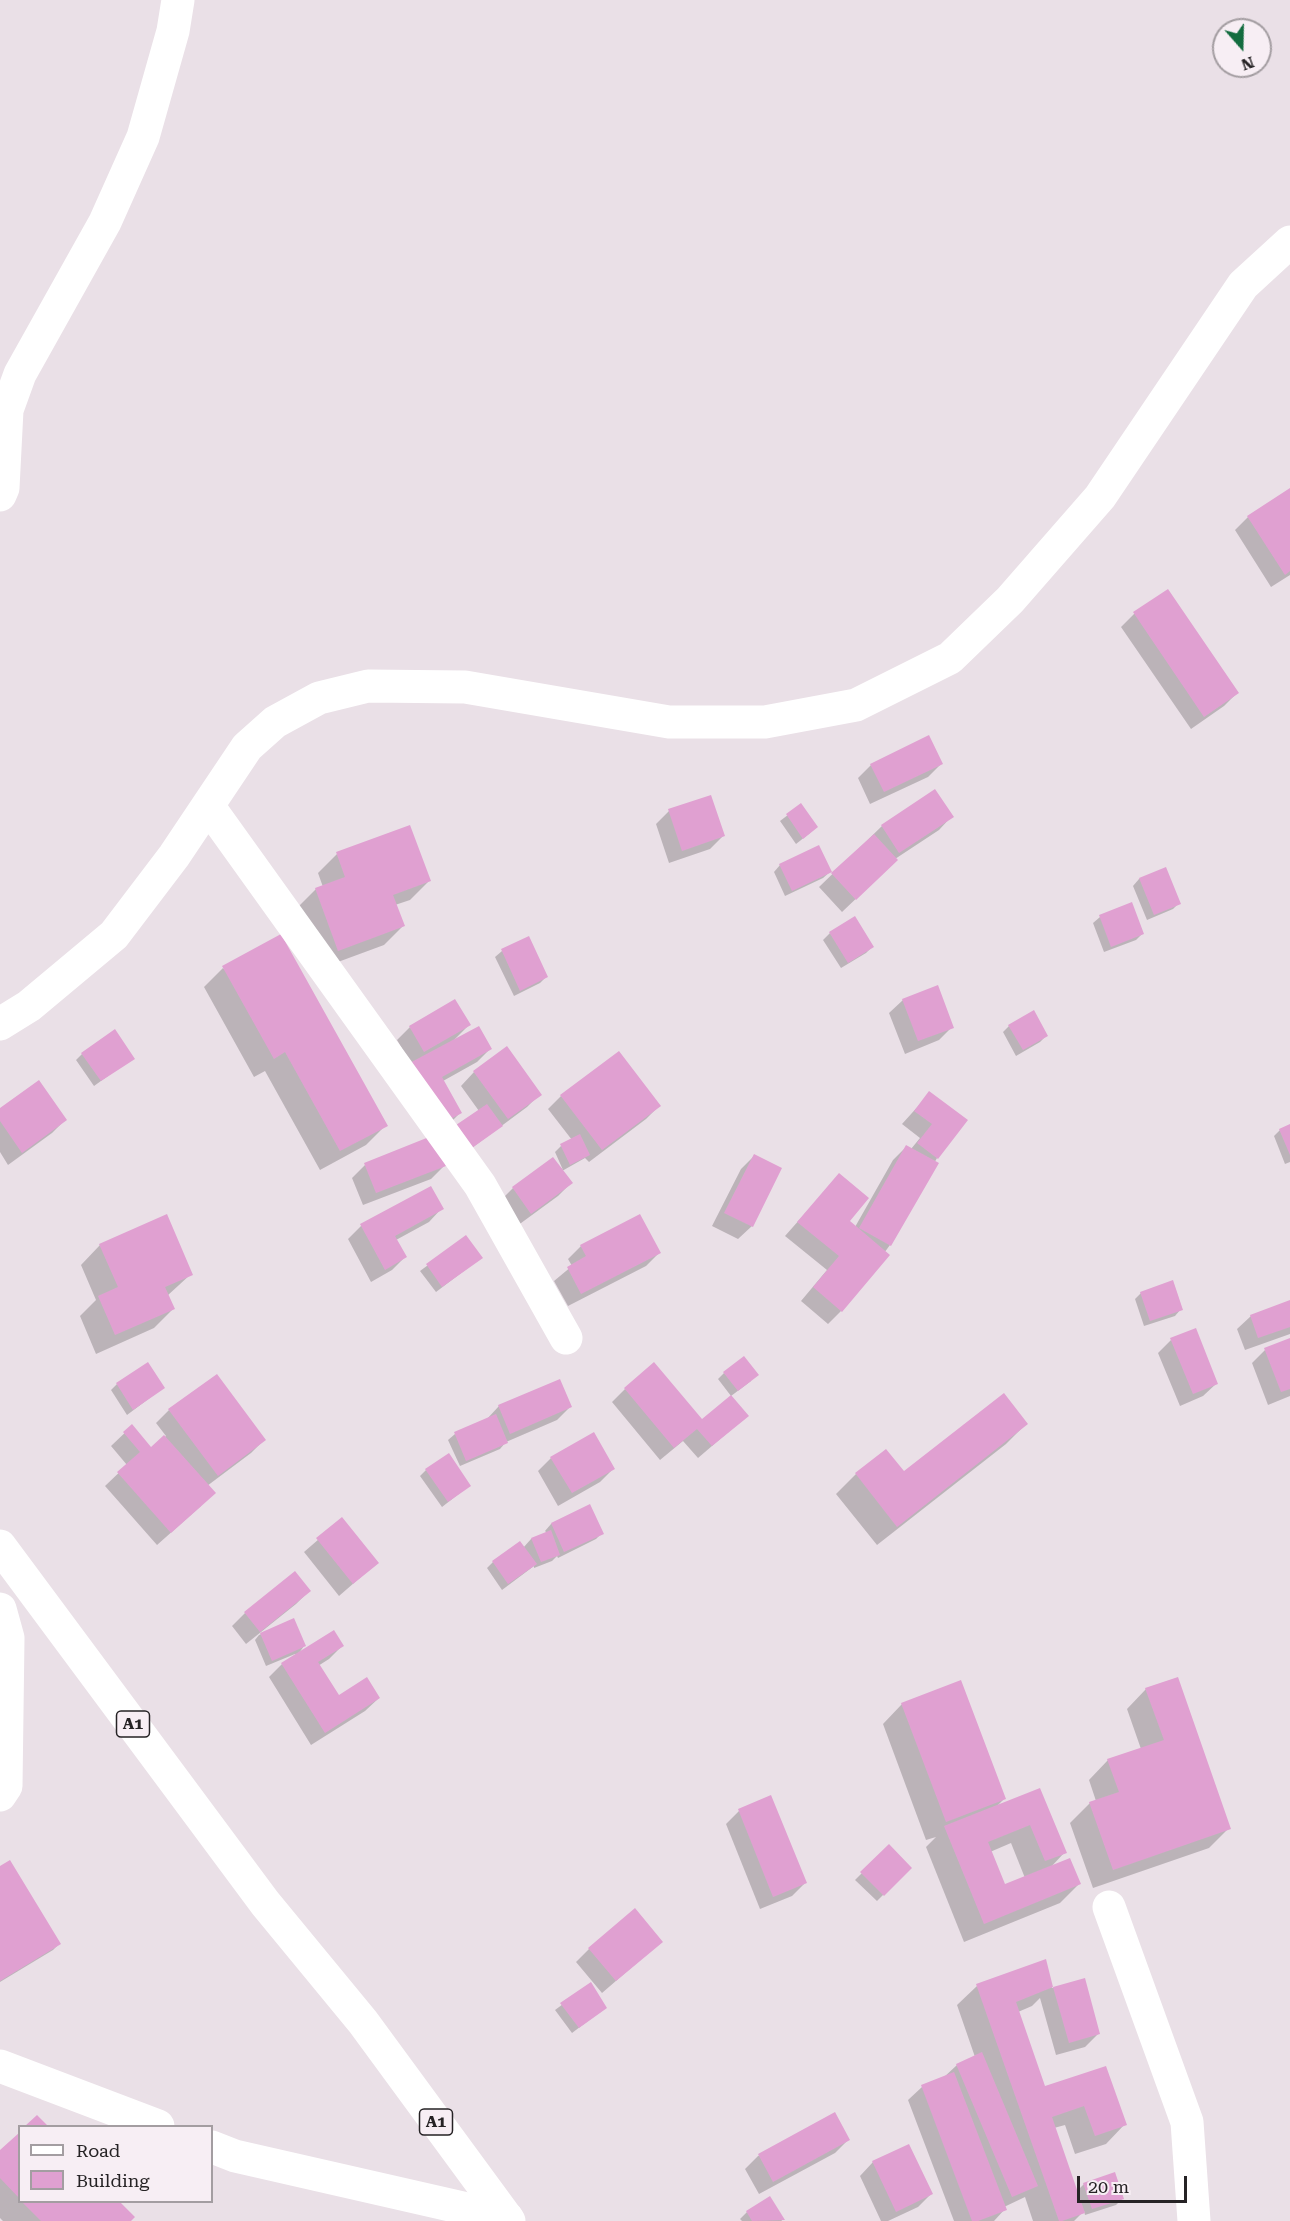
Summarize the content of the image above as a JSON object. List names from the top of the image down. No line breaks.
{"streets":{"main road":["A1"]},"legend":["Road","Building"],"scale_bar":"20 m","north":"bottom"}
